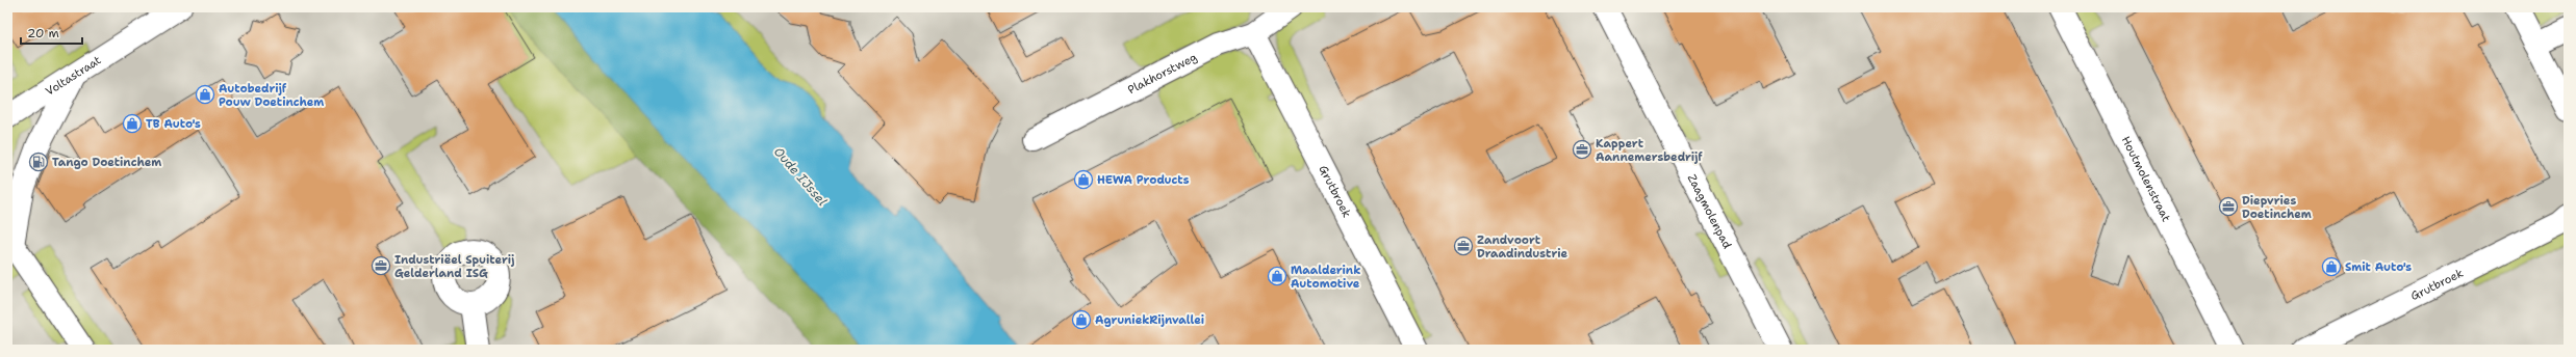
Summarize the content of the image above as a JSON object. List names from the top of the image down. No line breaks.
{"streets":{"street":["Plakhorstweg","Voltastraat","Houtmolenstraat","Grutbroek","Zaagmolenpad"]},"crossings":[["Plakhorstweg","Grutbroek"]],"water":["Oude IJssel"],"places":{"shop":["Autobedrijf Pouw Doetinchem","TB Auto's","HEWA Products","Smit Auto's","Maalderink Automotive","AgruniekRijnvallei"],"office":["Kappert Aannemersbedrijf","Diepvries Doetinchem","Zandvoort Draadindustrie","Industriëel Spuiterij Gelderland ISG"],"fuel station":["Tango Doetinchem"]},"scale_bar":"20 m"}
